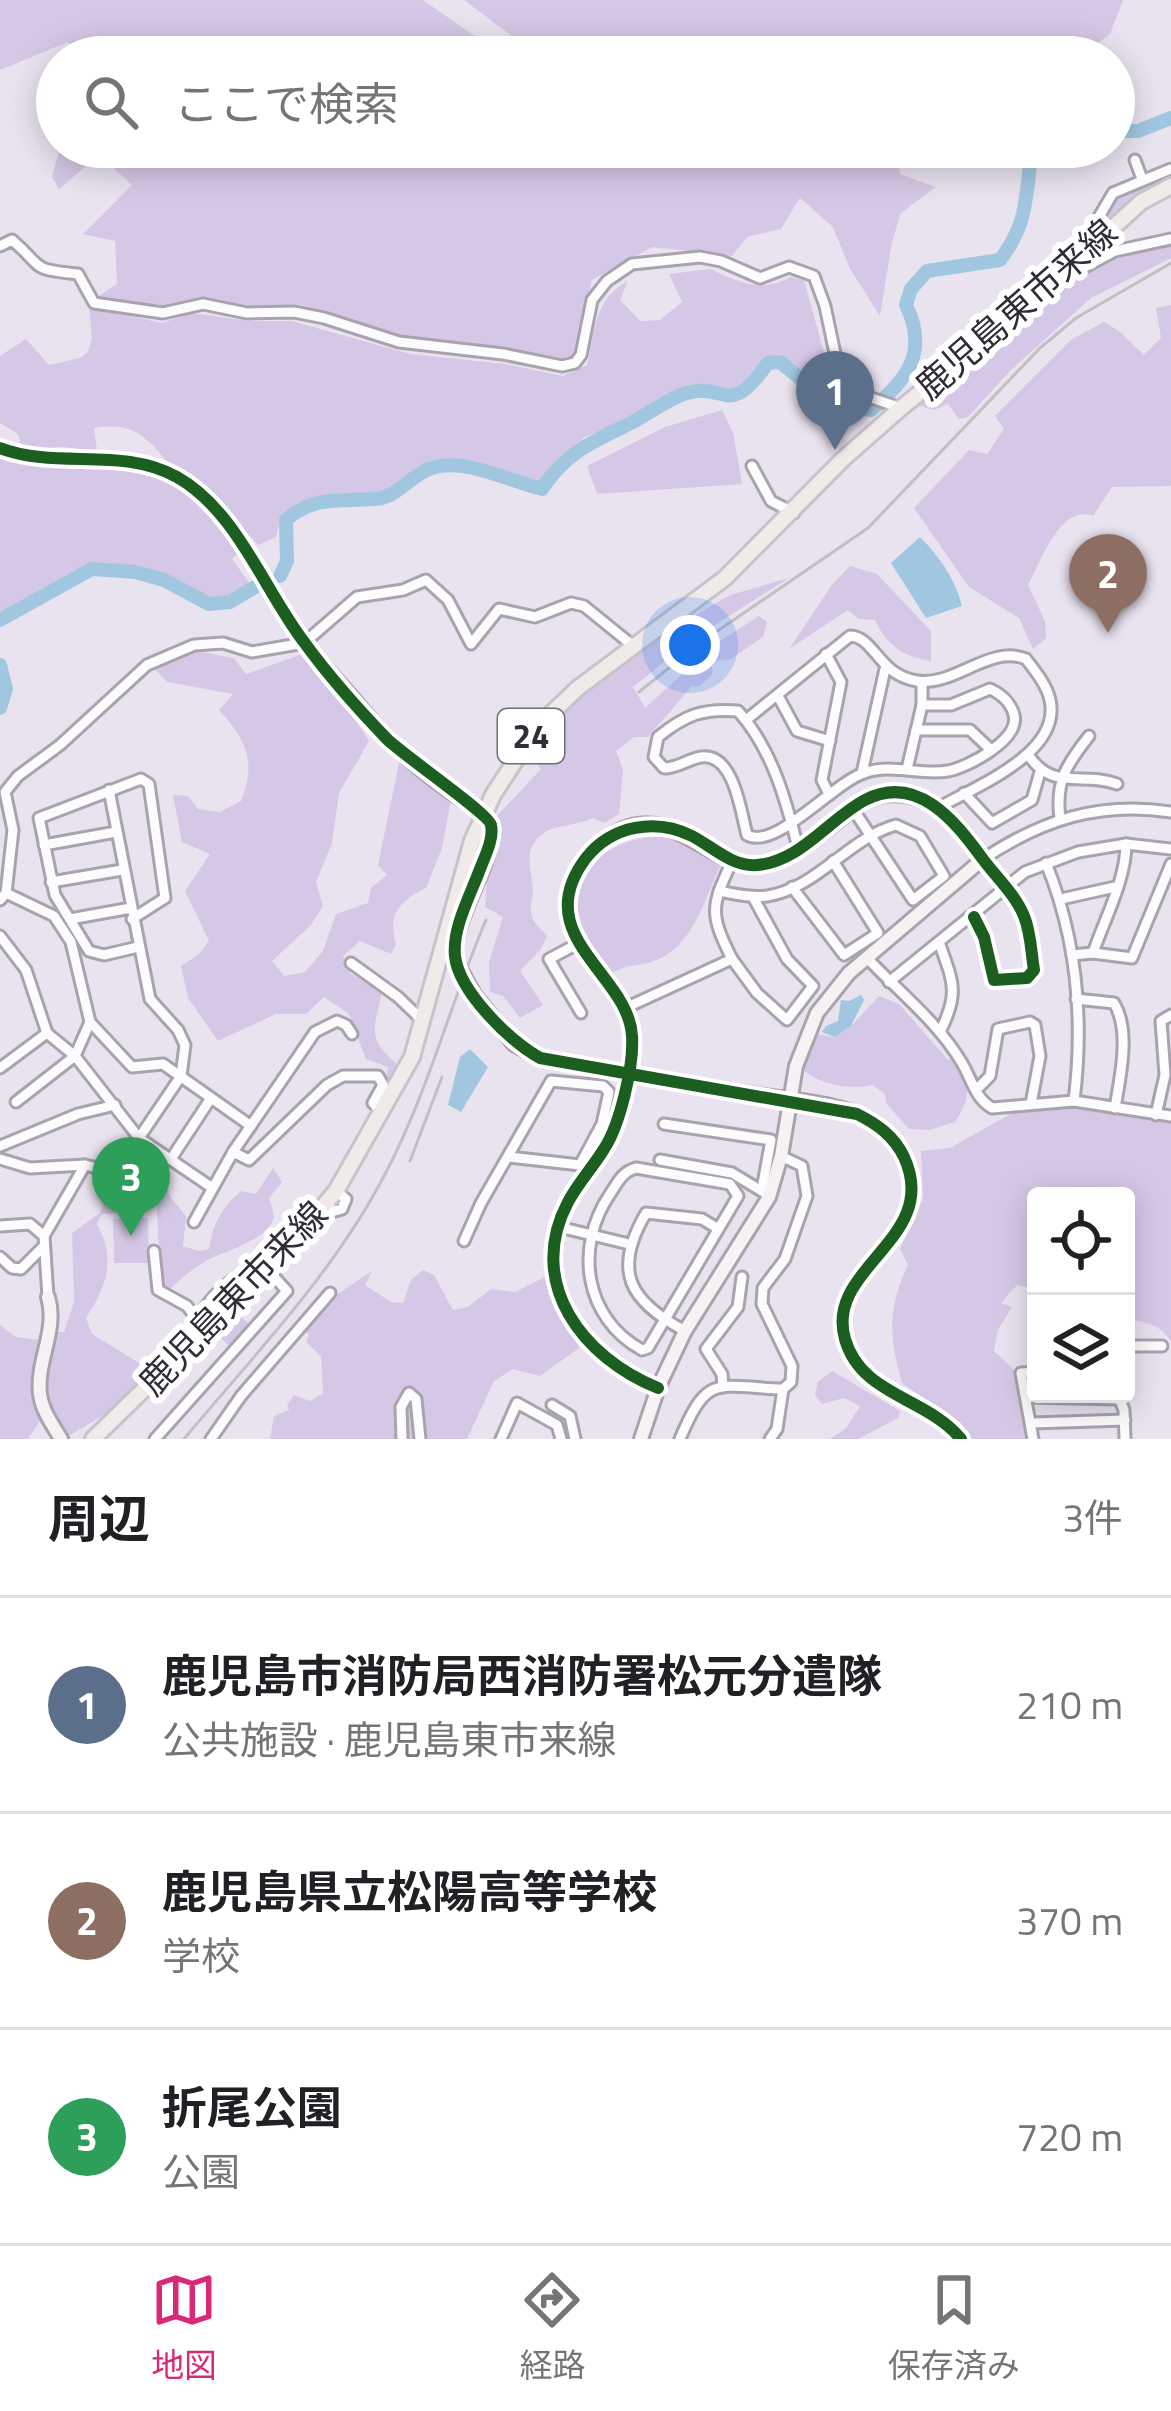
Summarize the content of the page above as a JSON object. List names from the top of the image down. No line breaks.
{"streets":{"main road":["鹿児島東市来線","24"]},"page":{"search":"ここで検索","pins":["1","2","3"],"heading":["周辺","3件"],"list":[{"mark":"1","name":"鹿児島市消防局西消防署松元分遣隊","note":"公共施設 · 鹿児島東市来線","value":"210 m"},{"mark":"2","name":"鹿児島県立松陽高等学校","note":"学校","value":"370 m"},{"mark":"3","name":"折尾公園","note":"公園","value":"720 m"}],"nav":["地図","経路","保存済み"]}}
